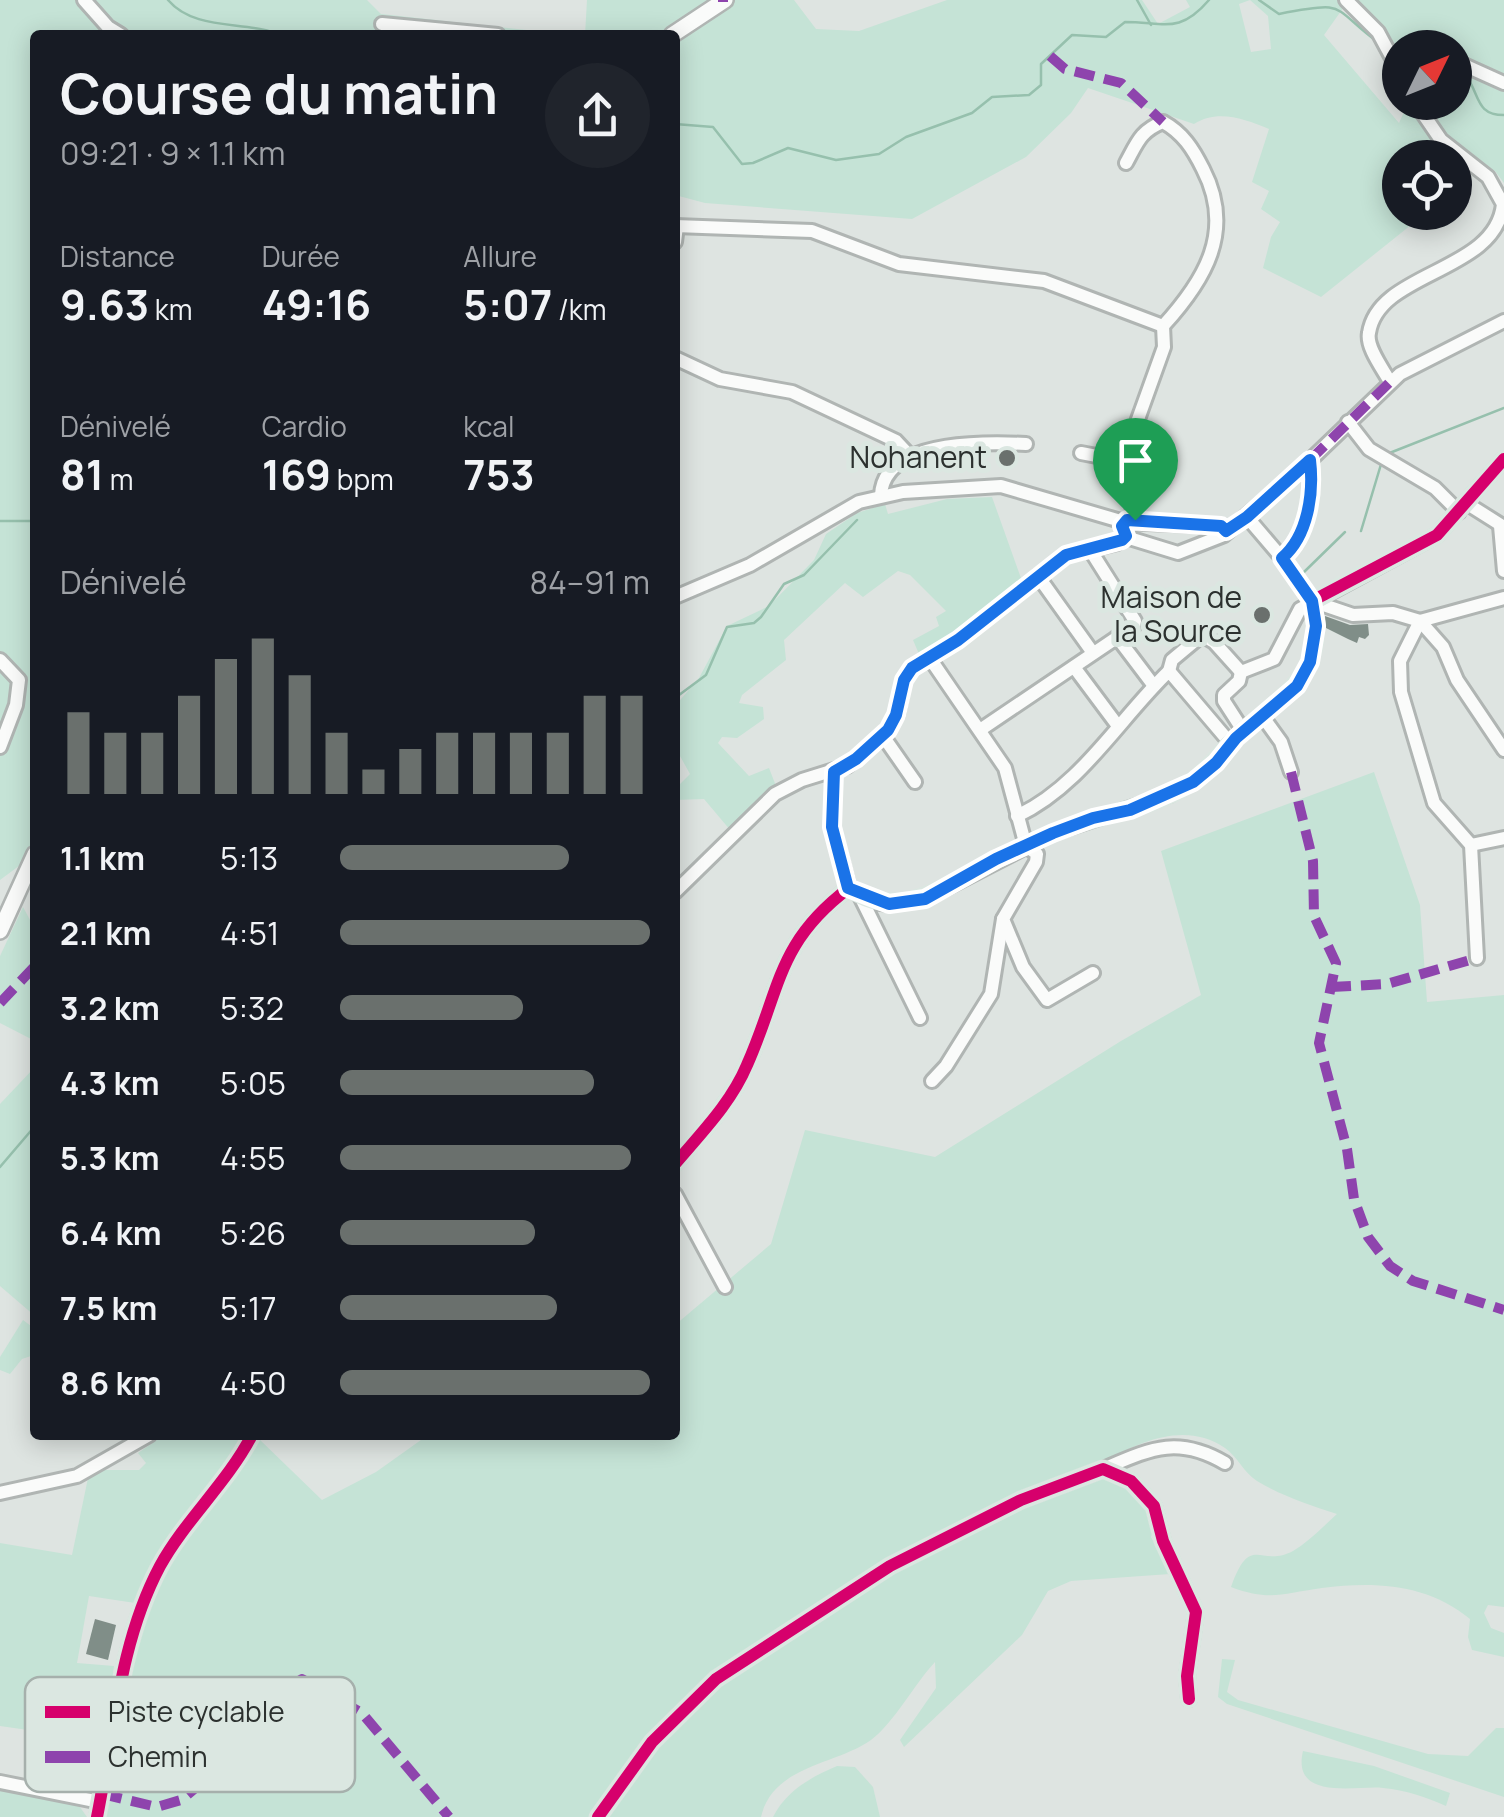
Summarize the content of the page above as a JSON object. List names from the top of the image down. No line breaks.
{"places":["Nohanent","Maison de la Source"],"legend":["Piste cyclable","Chemin"],"north":"top right","page":{"heading":["Course du matin","09:21 · 9 × 1.1 km"],"stats":[["Distance","9.63 km"],["Durée","49:16"],["Allure","5:07 /km"],["Dénivelé","81 m"],["Cardio","169 bpm"],["kcal","753"]],"chart":["Dénivelé","84–91 m"],"list":[{"name":"1.1 km","note":"5:13"},{"name":"2.1 km","note":"4:51"},{"name":"3.2 km","note":"5:32"},{"name":"4.3 km","note":"5:05"},{"name":"5.3 km","note":"4:55"},{"name":"6.4 km","note":"5:26"},{"name":"7.5 km","note":"5:17"},{"name":"8.6 km","note":"4:50"}]}}
